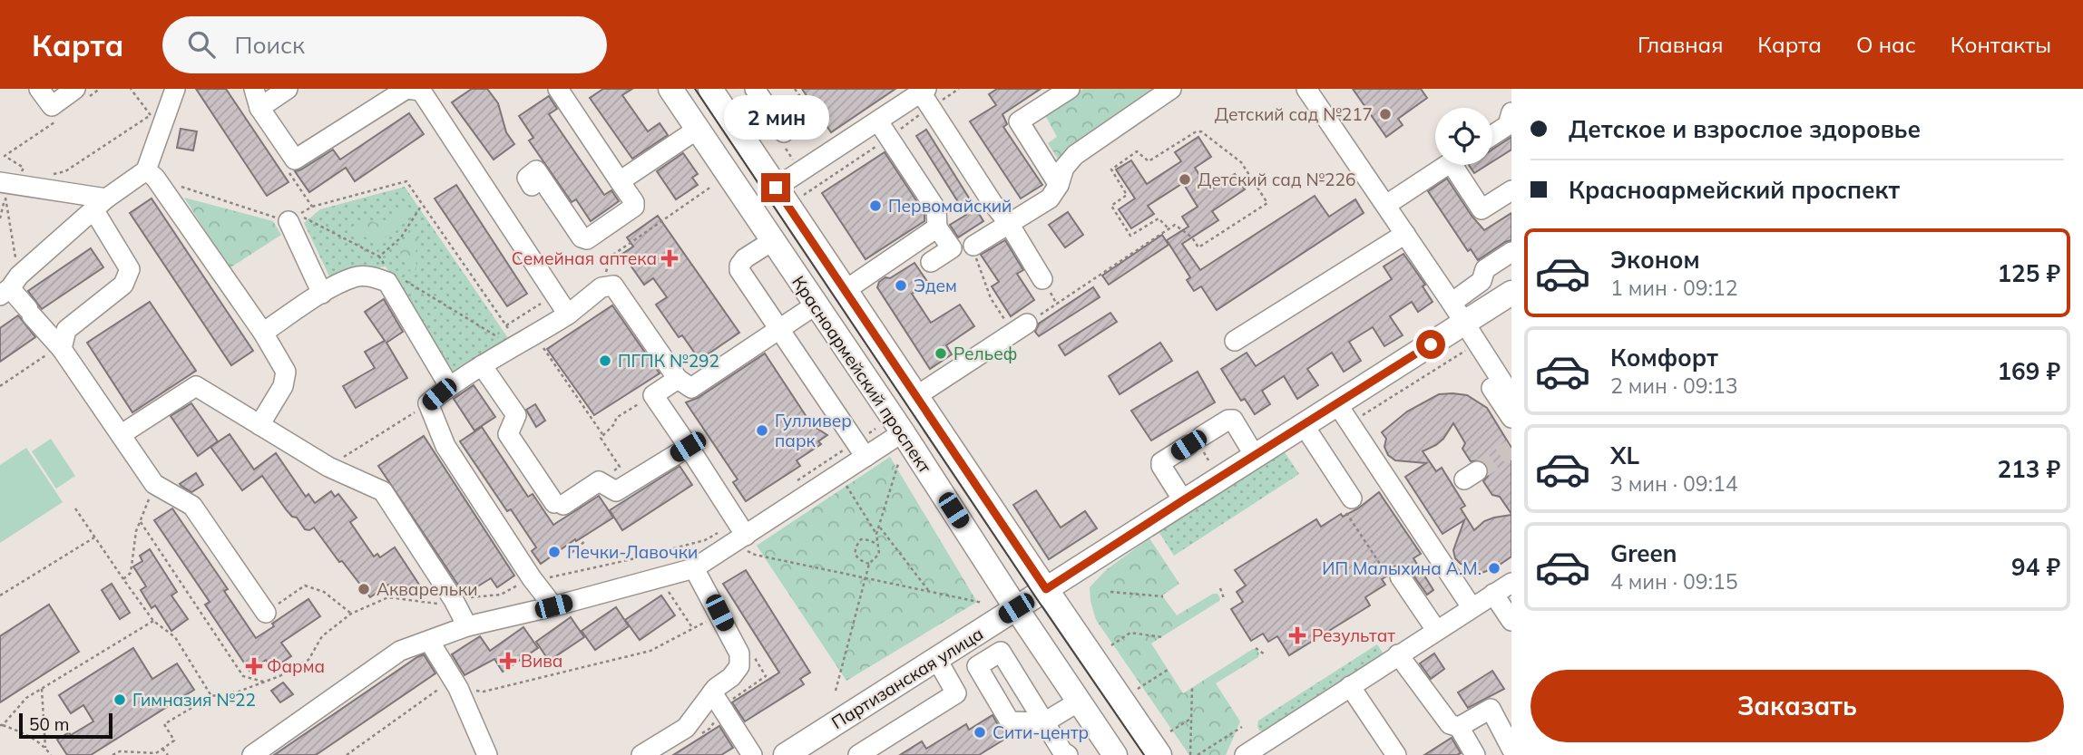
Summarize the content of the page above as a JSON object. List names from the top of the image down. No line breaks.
{"streets":{"main road":["Красноармейский проспект","Партизанская улица"]},"crossings":[["Красноармейский проспект","Партизанская улица"]],"places":{"other":["Детский сад №217","Детский сад №226","Первомайский","Эдем","Рельеф","ПГПК №292","Гулливер парк","Печки-Лавочки","ИП Малыхина А.М.","Акварельки","Гимназия №22","Сити-центр"],"health":["Семейная аптека","Результат","Вива","Фарма"]},"scale_bar":"50 m","page":{"header":"Карта","search":"Поиск","nav":["Главная","Карта","О нас","Контакты"],"banner":["Детское и взрослое здоровье","Красноармейский проспект"],"bubble":"2 мин","list":[{"name":"Эконом","note":"1 мин · 09:12","value":"125 ₽"},{"name":"Комфорт","note":"2 мин · 09:13","value":"169 ₽"},{"name":"XL","note":"3 мин · 09:14","value":"213 ₽"},{"name":"Green","note":"4 мин · 09:15","value":"94 ₽"}],"buttons":"Заказать","scale":"50 m"}}
